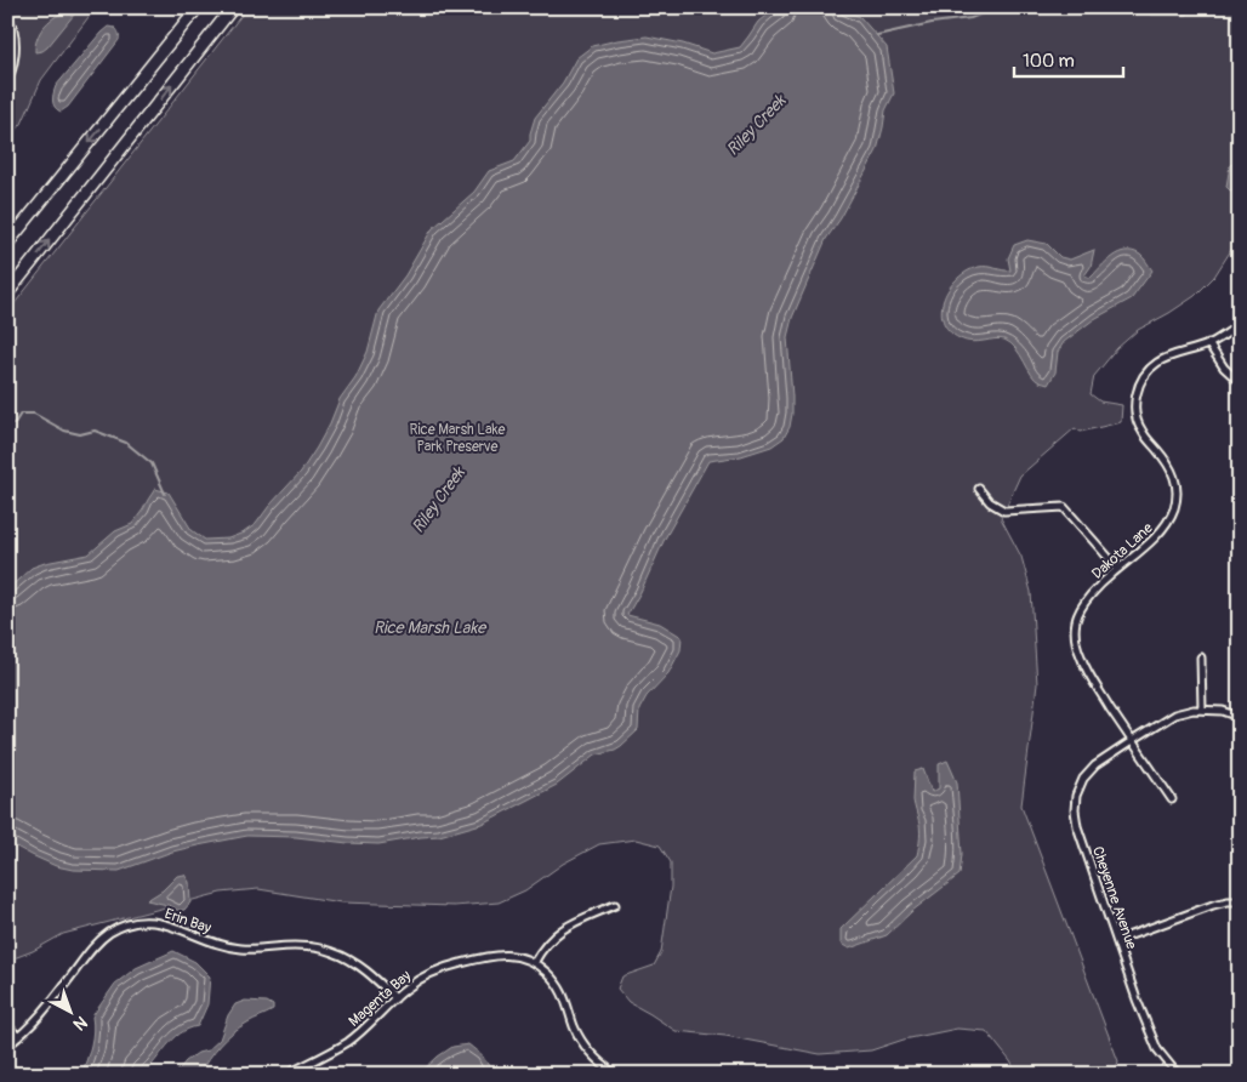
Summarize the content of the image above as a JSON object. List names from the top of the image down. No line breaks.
{"streets":{"street":["Dakota Lane","Cheyenne Avenue","Erin Bay","Magenta Bay"]},"crossings":[["Dakota Lane","Cheyenne Avenue"],["Erin Bay","Magenta Bay"]],"water":["Riley Creek","Rice Marsh Lake"],"parks":["Rice Marsh Lake Park Preserve"],"scale_bar":"100 m","north":"bottom right"}
